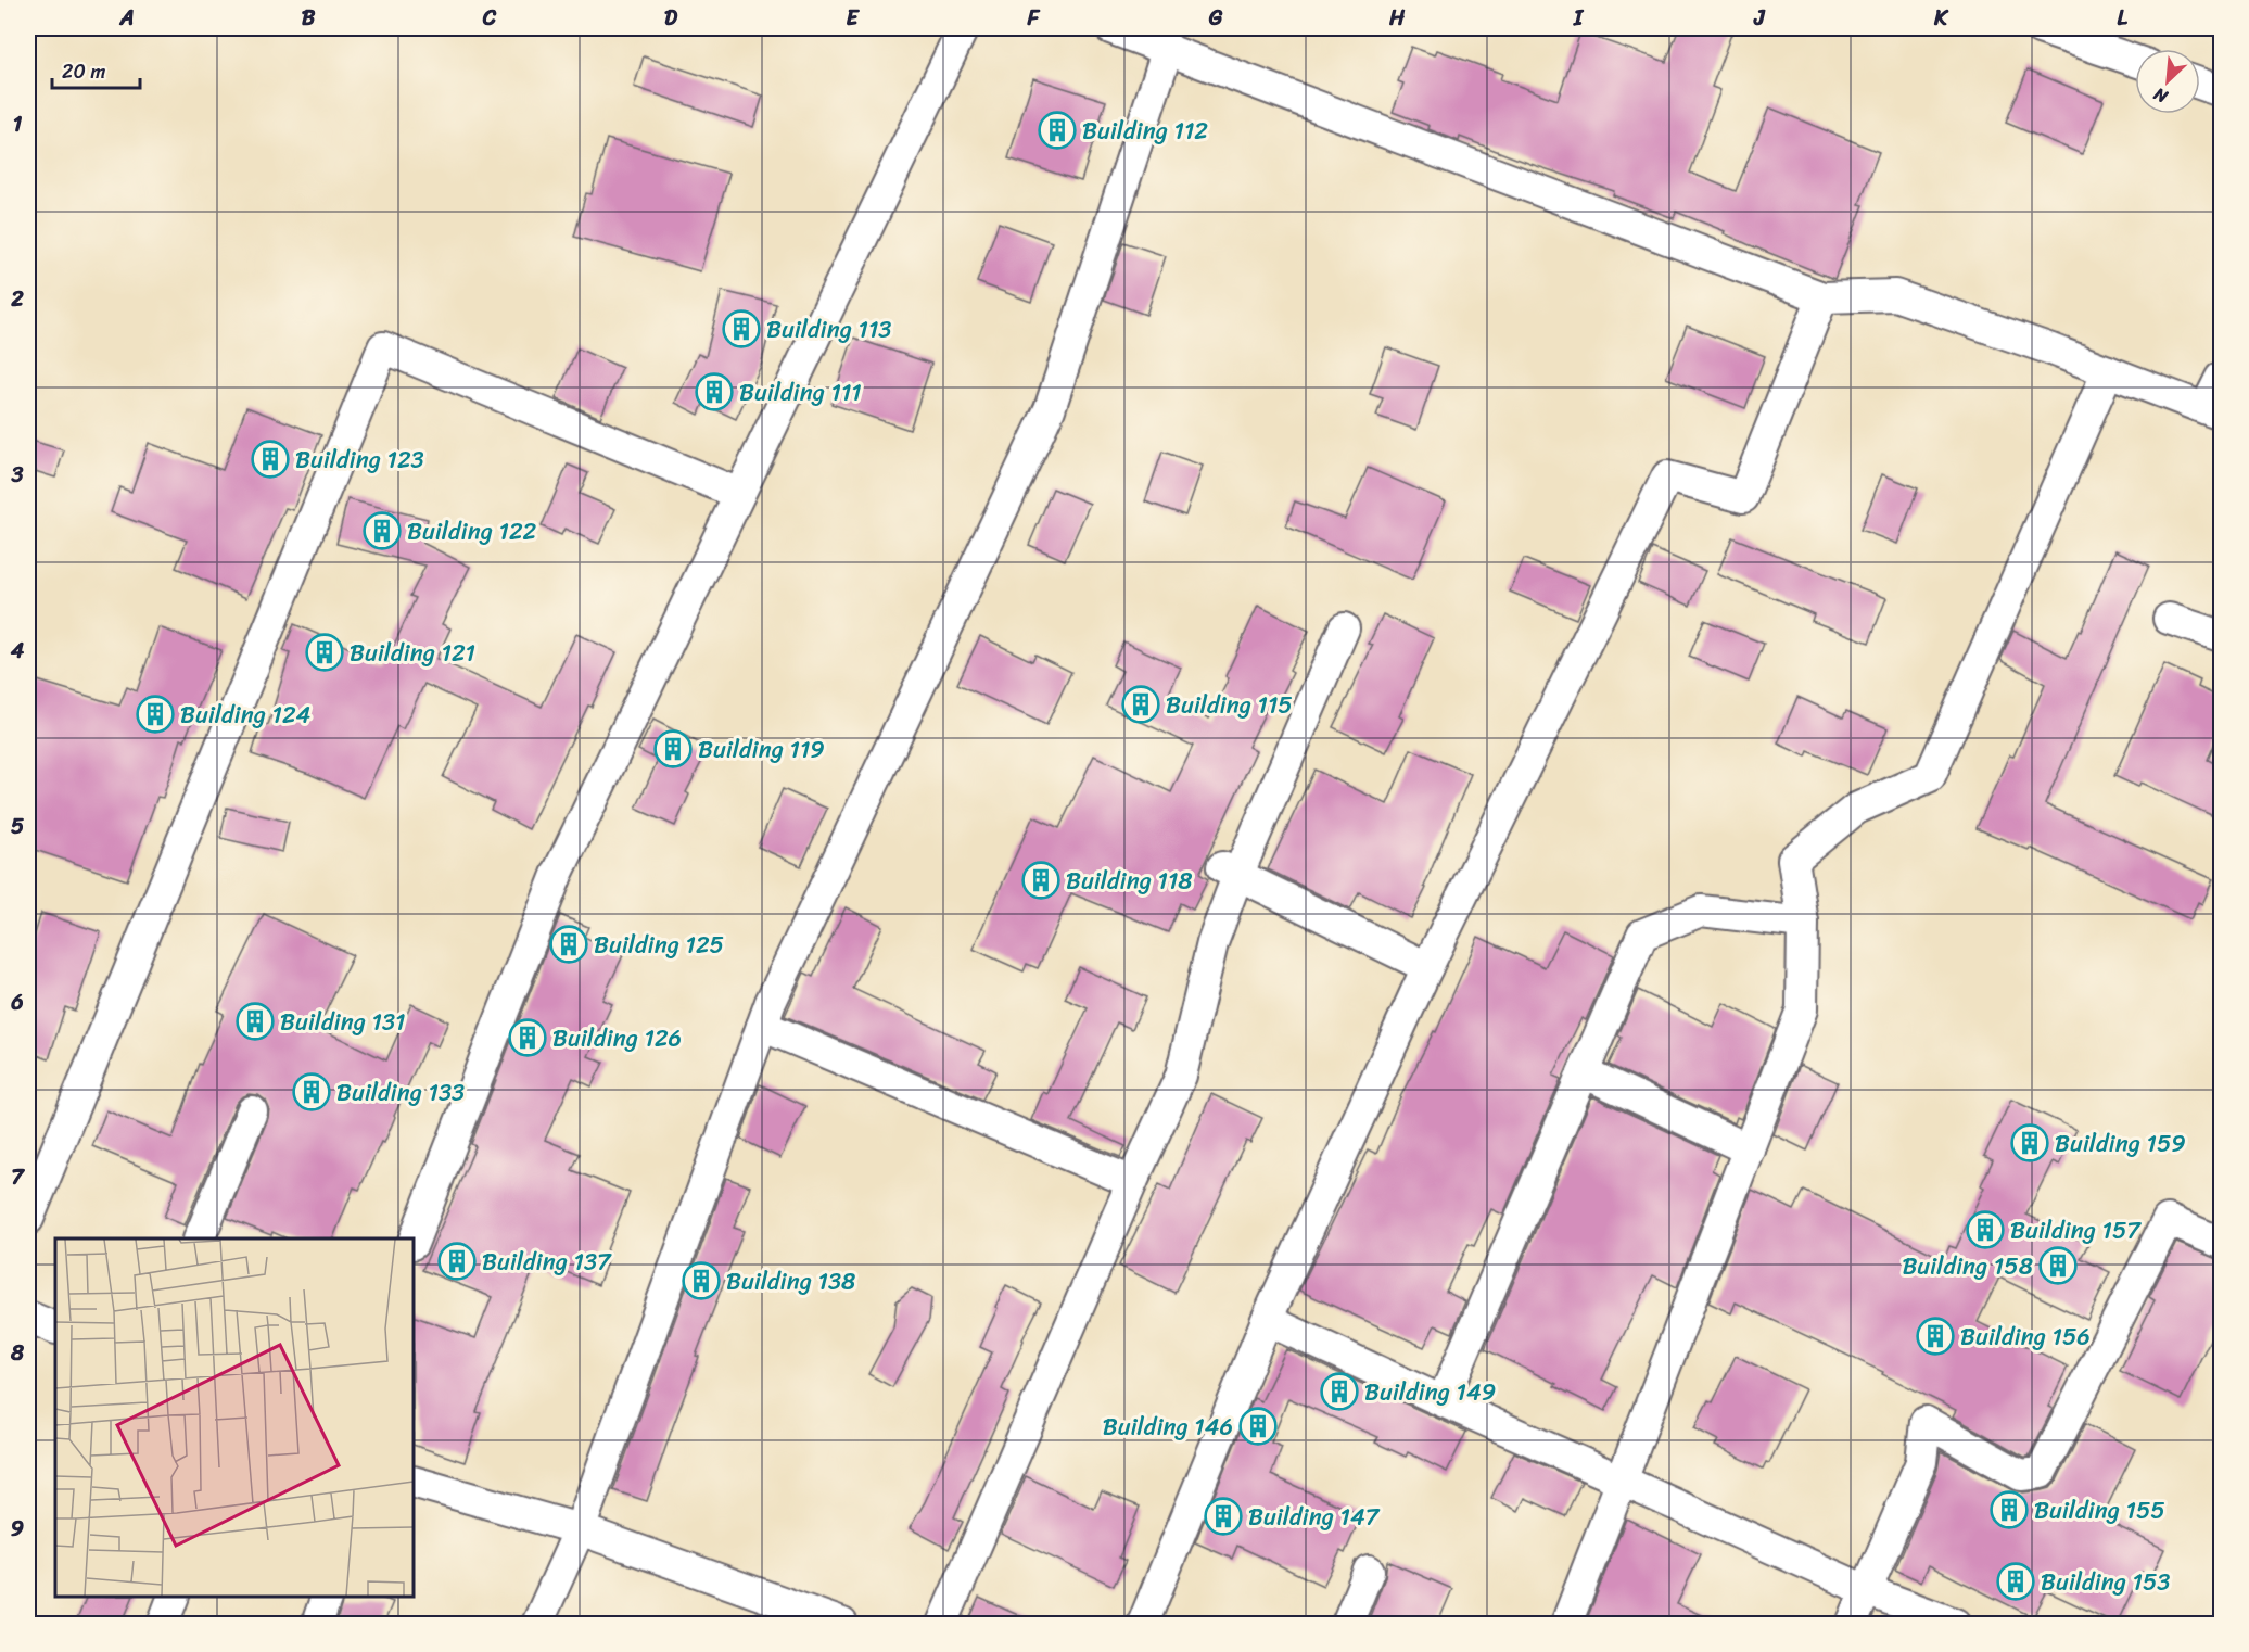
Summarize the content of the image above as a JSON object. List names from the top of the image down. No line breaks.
{"places":{"building":["Building 112","Building 113","Building 111","Building 123","Building 122","Building 121","Building 115","Building 124","Building 119","Building 118","Building 125","Building 131","Building 126","Building 133","Building 159","Building 157","Building 137","Building 158","Building 138","Building 156","Building 149","Building 146","Building 155","Building 147","Building 153"]},"scale_bar":"20 m","north":"bottom left","grid":{"columns":["A","B","C","D","E","F","G","H","I","J","K","L"],"rows":["1","2","3","4","5","6","7","8","9"]}}
